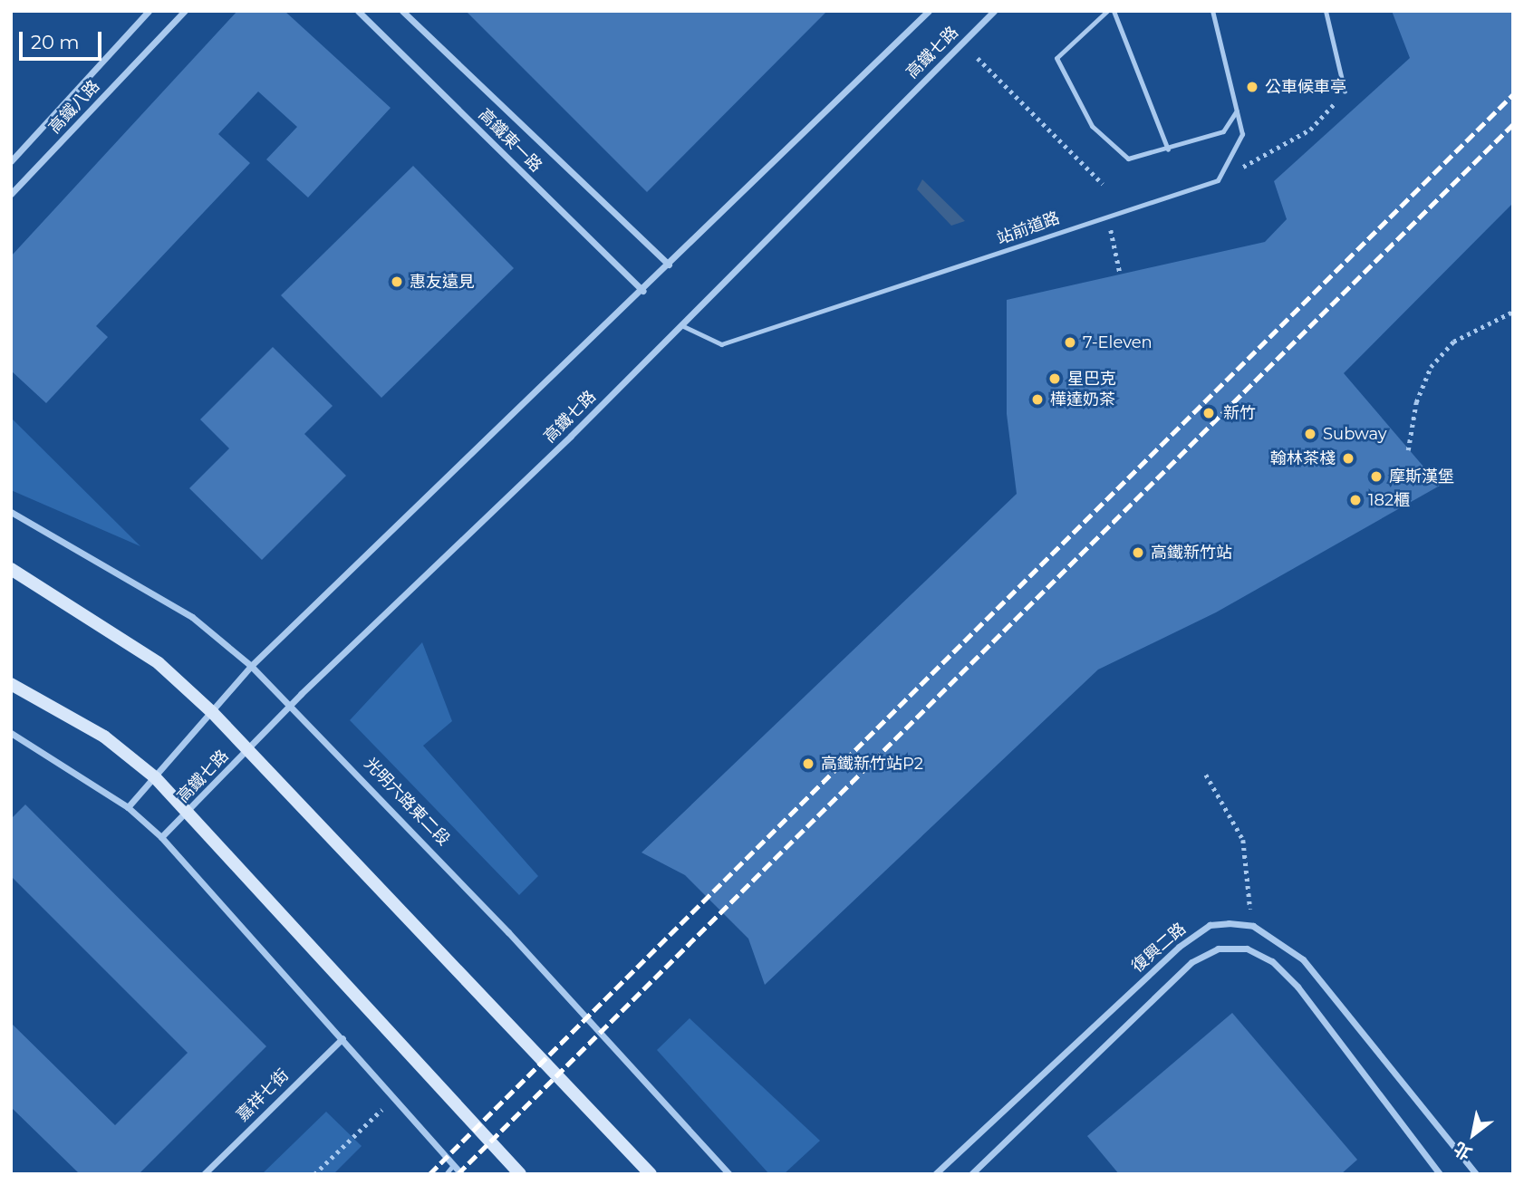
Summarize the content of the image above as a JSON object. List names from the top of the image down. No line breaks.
{"streets":{"street":["高鐵七路","高鐵八路","高鐵東一路","光明六路東二段","復興二路","嘉祥七街"],"lane":["站前道路"]},"crossings":[["高鐵七路","高鐵東一路"],["高鐵七路","站前道路"],["高鐵七路","光明六路東二段"]],"places":["公車候車亭","惠友遠見","7-Eleven","星巴克","樺達奶茶","新竹","Subway","翰林茶棧","摩斯漢堡","182櫃","高鐵新竹站","高鐵新竹站P2"],"scale_bar":"20 m","north":"bottom left"}
